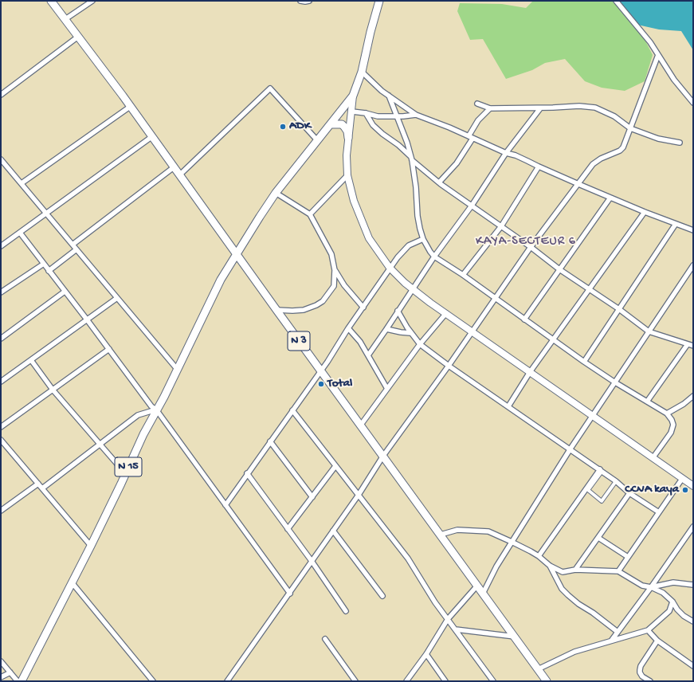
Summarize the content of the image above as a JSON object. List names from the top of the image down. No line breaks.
{"streets":{"main road":["N 3","N 15"]},"crossings":[["N 3","N 15"]],"districts":["KAYA-SECTEUR 6"],"places":["ADK","Total","CCVA kaya"]}
